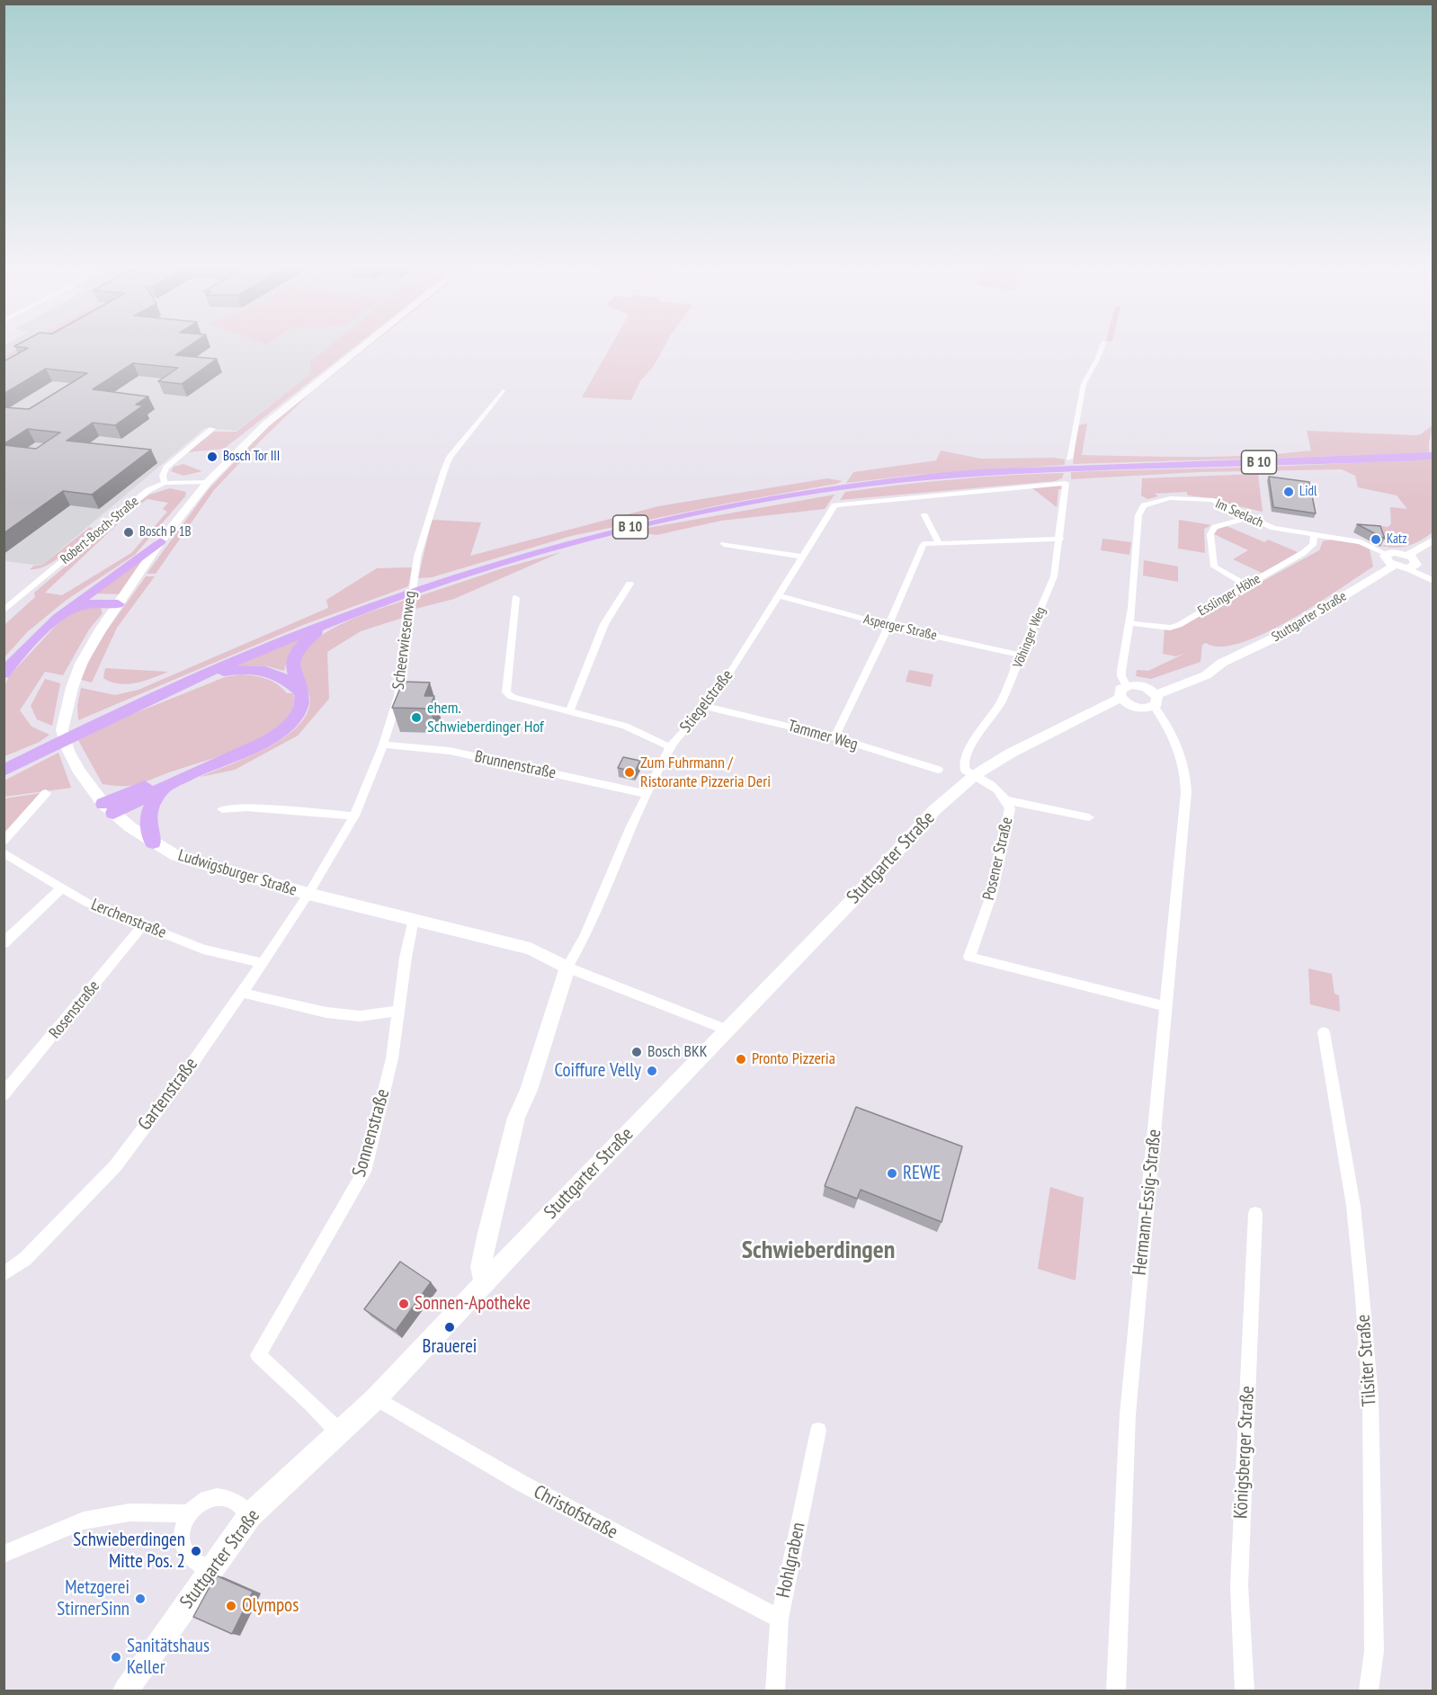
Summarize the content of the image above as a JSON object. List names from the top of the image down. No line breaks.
{"streets":{"main road":["B 10"],"street":["Im Seelach","Robert-Bosch-Straße","Esslinger Höhe","Stuttgarter Straße","Asperger Straße","Vöhinger Weg","Scheerwiesenweg","Stiegelstraße","Tammer Weg","Brunnenstraße","Posener Straße","Ludwigsburger Straße","Lerchenstraße","Rosenstraße","Gartenstraße","Sonnenstraße","Hermann-Essig-Straße","Tilsiter Straße","Königsberger Straße","Christofstraße","Hohlgraben"]},"crossings":[["Im Seelach","Esslinger Höhe"],["Robert-Bosch-Straße","Ludwigsburger Straße"],["Stuttgarter Straße","Vöhinger Weg"],["Stuttgarter Straße","Posener Straße"],["Stuttgarter Straße","Sonnenstraße"],["Stuttgarter Straße","Hermann-Essig-Straße"],["Stuttgarter Straße","Christofstraße"],["Asperger Straße","Vöhinger Weg"],["Asperger Straße","Stiegelstraße"],["Vöhinger Weg","Stiegelstraße"],["Vöhinger Weg","Posener Straße"],["Scheerwiesenweg","Brunnenstraße"],["Scheerwiesenweg","Ludwigsburger Straße"],["Scheerwiesenweg","Gartenstraße"],["Stiegelstraße","Tammer Weg"],["Stiegelstraße","Brunnenstraße"],["Stiegelstraße","Ludwigsburger Straße"],["Posener Straße","Hermann-Essig-Straße"],["Ludwigsburger Straße","Gartenstraße"],["Ludwigsburger Straße","Sonnenstraße"],["Lerchenstraße","Rosenstraße"],["Lerchenstraße","Gartenstraße"],["Christofstraße","Hohlgraben"]],"districts":["Schwieberdingen"],"places":["Bosch Tor III","Lidl","Bosch P 1B","Katz","ehem. Schwieberdinger Hof","Zum Fuhrmann / Ristorante Pizzeria Deri","Bosch BKK","Pronto Pizzeria","Coiffure Velly","REWE","Sonnen-Apotheke","Brauerei","Schwieberdingen Mitte Pos. 2","Metzgerei StirnerSinn","Olympos","Sanitätshaus Keller"]}
